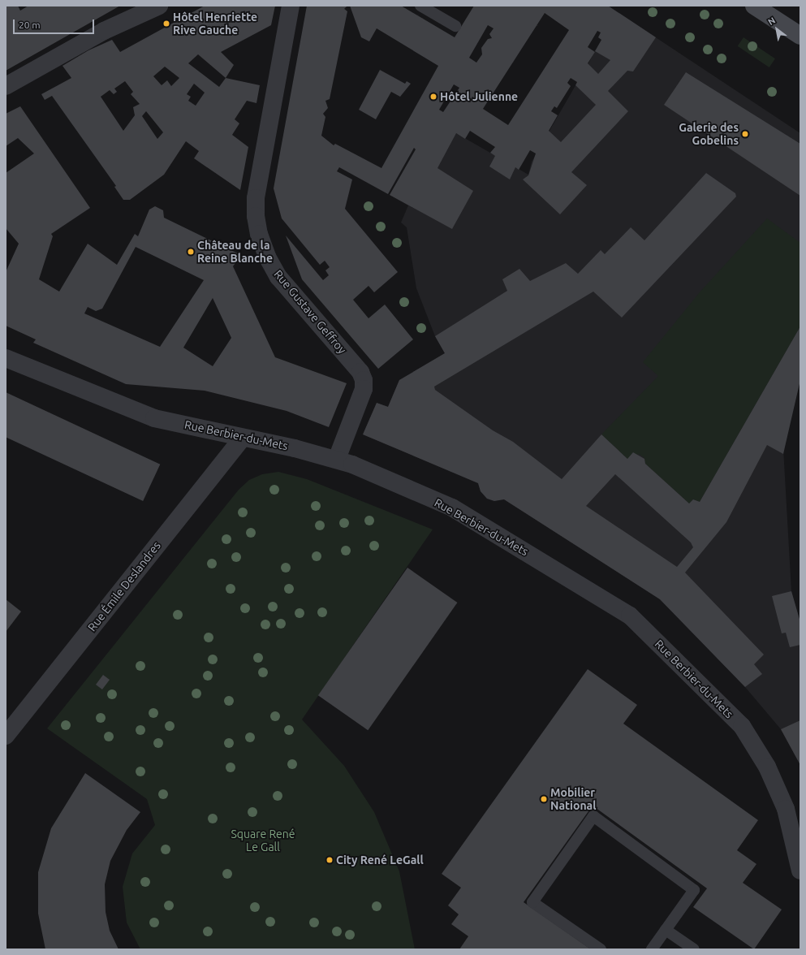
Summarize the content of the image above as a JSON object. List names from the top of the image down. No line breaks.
{"streets":{"street":["Rue Gustave Geffroy","Rue Berbier-du-Mets","Rue Émile Deslandres"]},"crossings":[["Rue Gustave Geffroy","Rue Berbier-du-Mets"],["Rue Berbier-du-Mets","Rue Émile Deslandres"]],"parks":["Square René Le Gall"],"places":["Hôtel Henriette Rive Gauche","Hôtel Julienne","Galerie des Gobelins","Château de la Reine Blanche","Mobilier National","City René LeGall"],"scale_bar":"20 m","north":"top left"}
